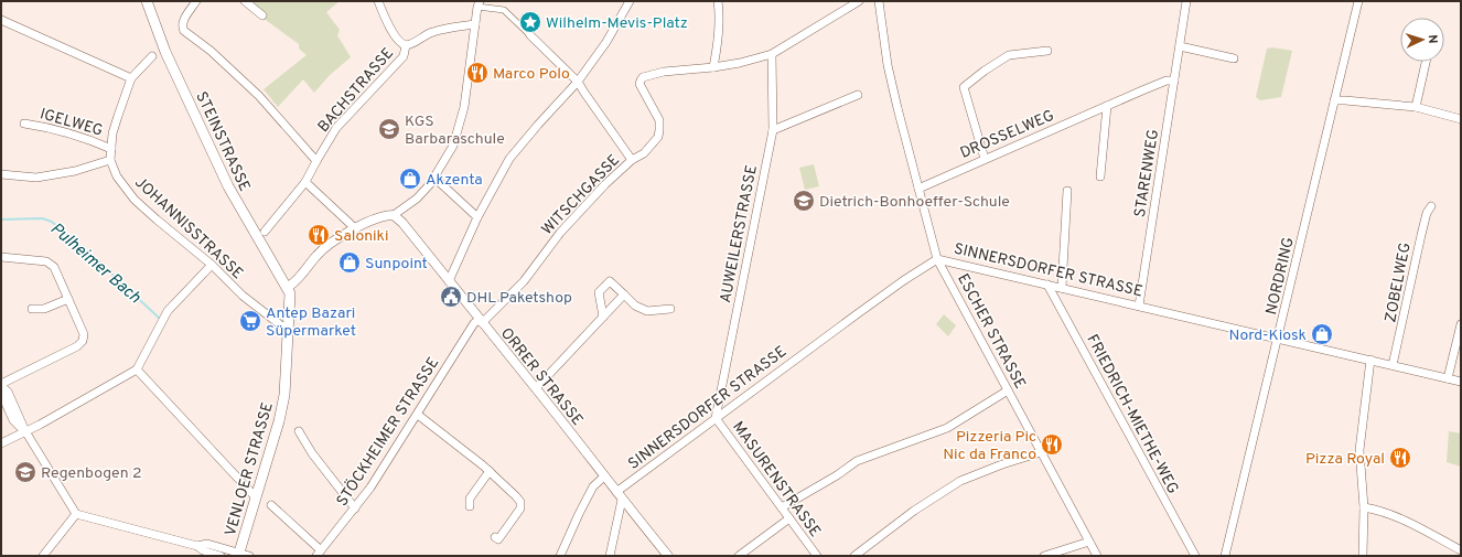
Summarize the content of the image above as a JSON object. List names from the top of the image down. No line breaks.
{"streets":{"main road":["STEINSTRASSE","VENLOER STRASSE"],"street":["BACHSTRASSE","IGELWEG","DROSSELWEG","STARENWEG","WITSCHGASSE","JOHANNISSTRASSE","AUWEILERSTRASSE","SINNERSDORFER STRASSE","NORDRING","ZOBELWEG","ESCHER STRASSE","ORRER STRASSE","FRIEDRICH-MIETHE-WEG","STÖCKHEIMER STRASSE","MASURENSTRASSE"]},"crossings":[["DROSSELWEG","STARENWEG"],["DROSSELWEG","ESCHER STRASSE"],["STEINSTRASSE","VENLOER STRASSE"],["STARENWEG","SINNERSDORFER STRASSE"],["WITSCHGASSE","ORRER STRASSE"],["WITSCHGASSE","STÖCKHEIMER STRASSE"],["JOHANNISSTRASSE","VENLOER STRASSE"],["AUWEILERSTRASSE","SINNERSDORFER STRASSE"],["AUWEILERSTRASSE","MASURENSTRASSE"],["SINNERSDORFER STRASSE","NORDRING"],["SINNERSDORFER STRASSE","ZOBELWEG"],["SINNERSDORFER STRASSE","ESCHER STRASSE"],["SINNERSDORFER STRASSE","ORRER STRASSE"],["SINNERSDORFER STRASSE","FRIEDRICH-MIETHE-WEG"],["SINNERSDORFER STRASSE","MASURENSTRASSE"],["ORRER STRASSE","STÖCKHEIMER STRASSE"]],"water":["Pulheimer Bach"],"places":{"place":["Wilhelm-Mevis-Platz"],"restaurant":["Marco Polo","Saloniki","Pizzeria Pic Nic da Franco","Pizza Royal"],"school or university":["KGS Barbaraschule","Dietrich-Bonhoeffer-Schule","Regenbogen 2"],"shop":["Akzenta","Sunpoint","Nord-Kiosk"],"public building":["DHL Paketshop"],"supermarket":["Antep Bazari Süpermarket"]},"north":"right"}
